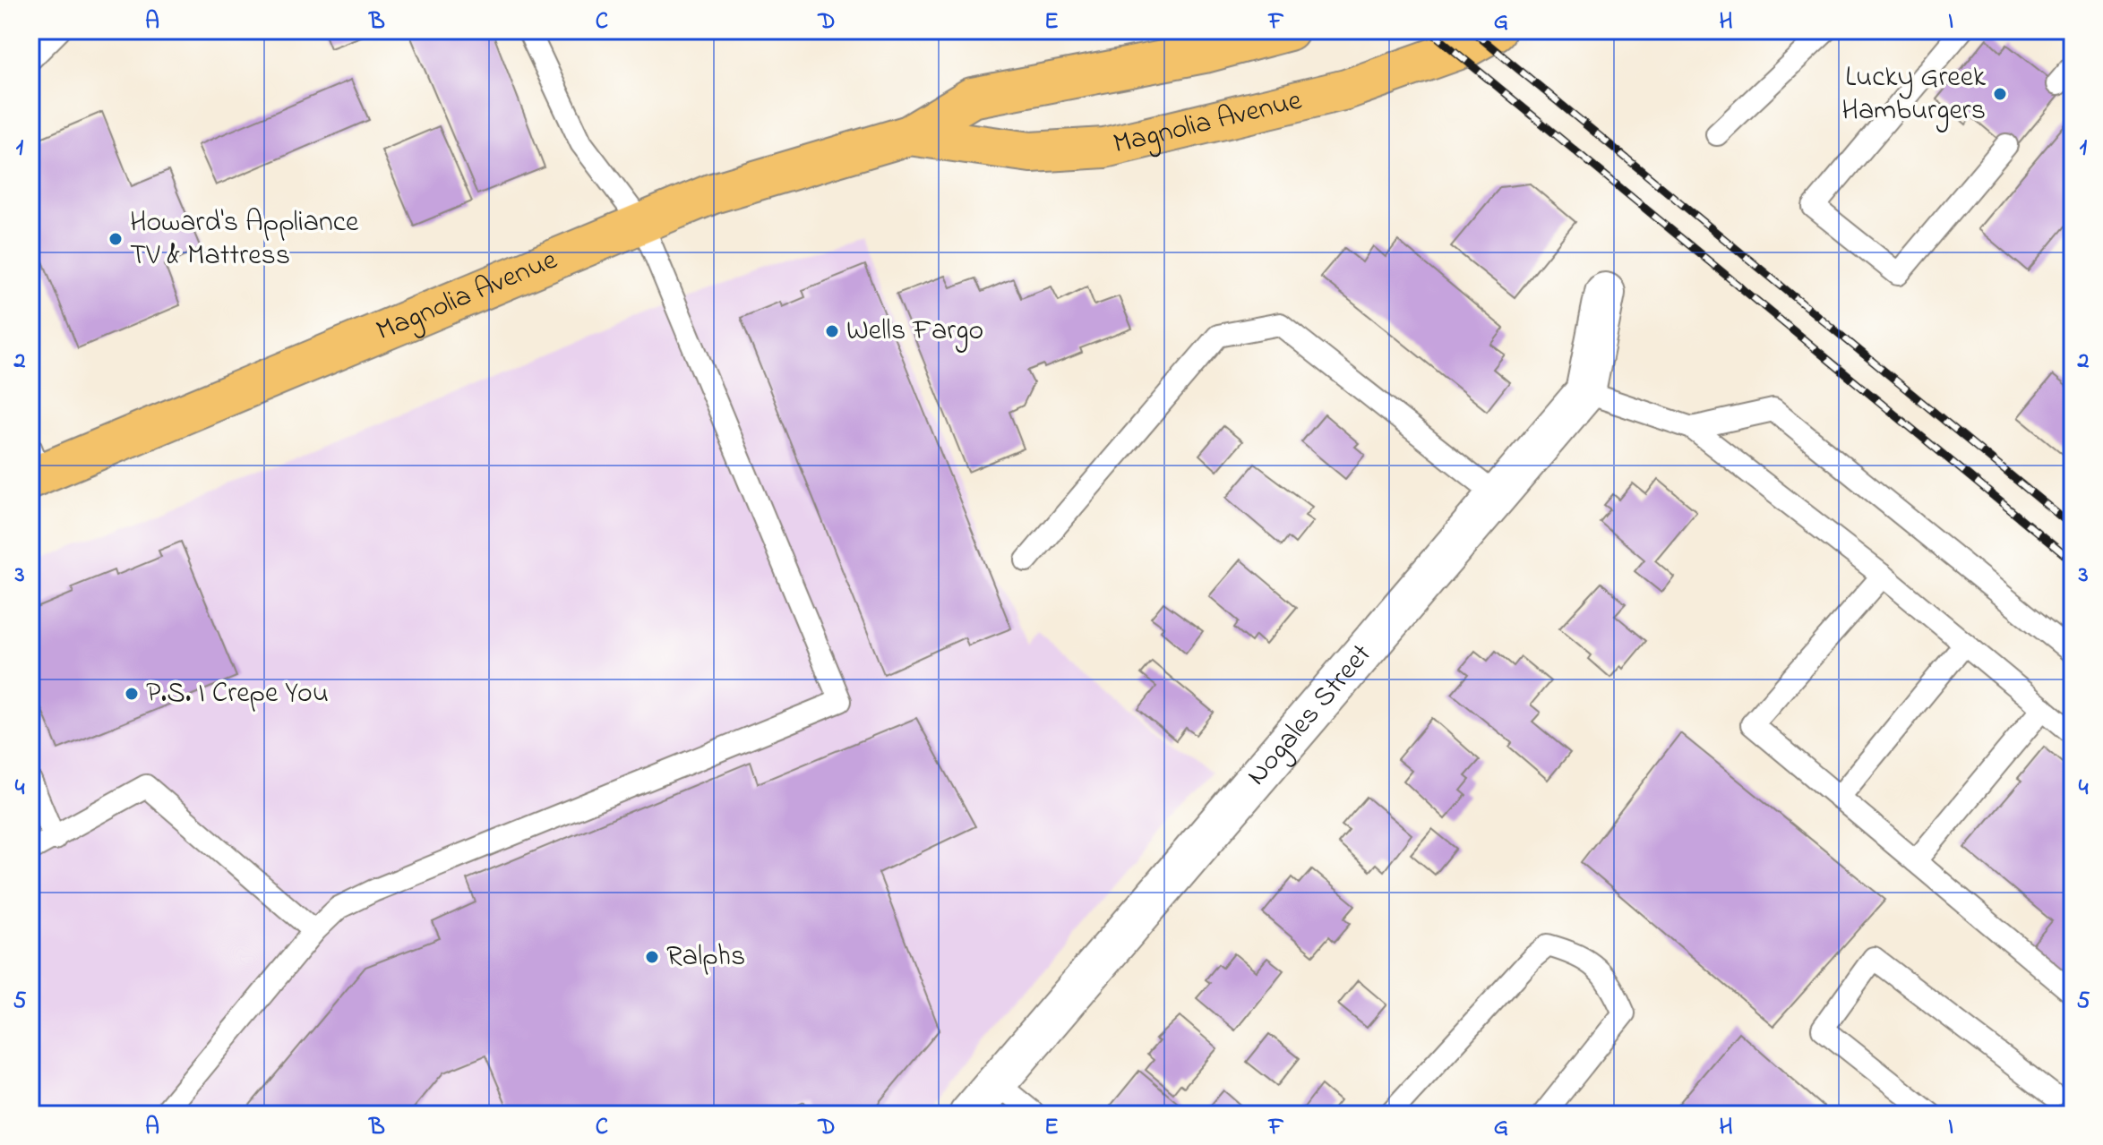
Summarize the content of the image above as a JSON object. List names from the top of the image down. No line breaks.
{"streets":{"main road":["Magnolia Avenue"],"street":["Nogales Street"]},"places":["Lucky Greek Hamburgers","Howard's Appliance TV & Mattress","Wells Fargo","P.S. I Crepe You","Ralphs"],"grid":{"columns":["A","B","C","D","E","F","G","H","I"],"rows":["1","2","3","4","5"]}}
